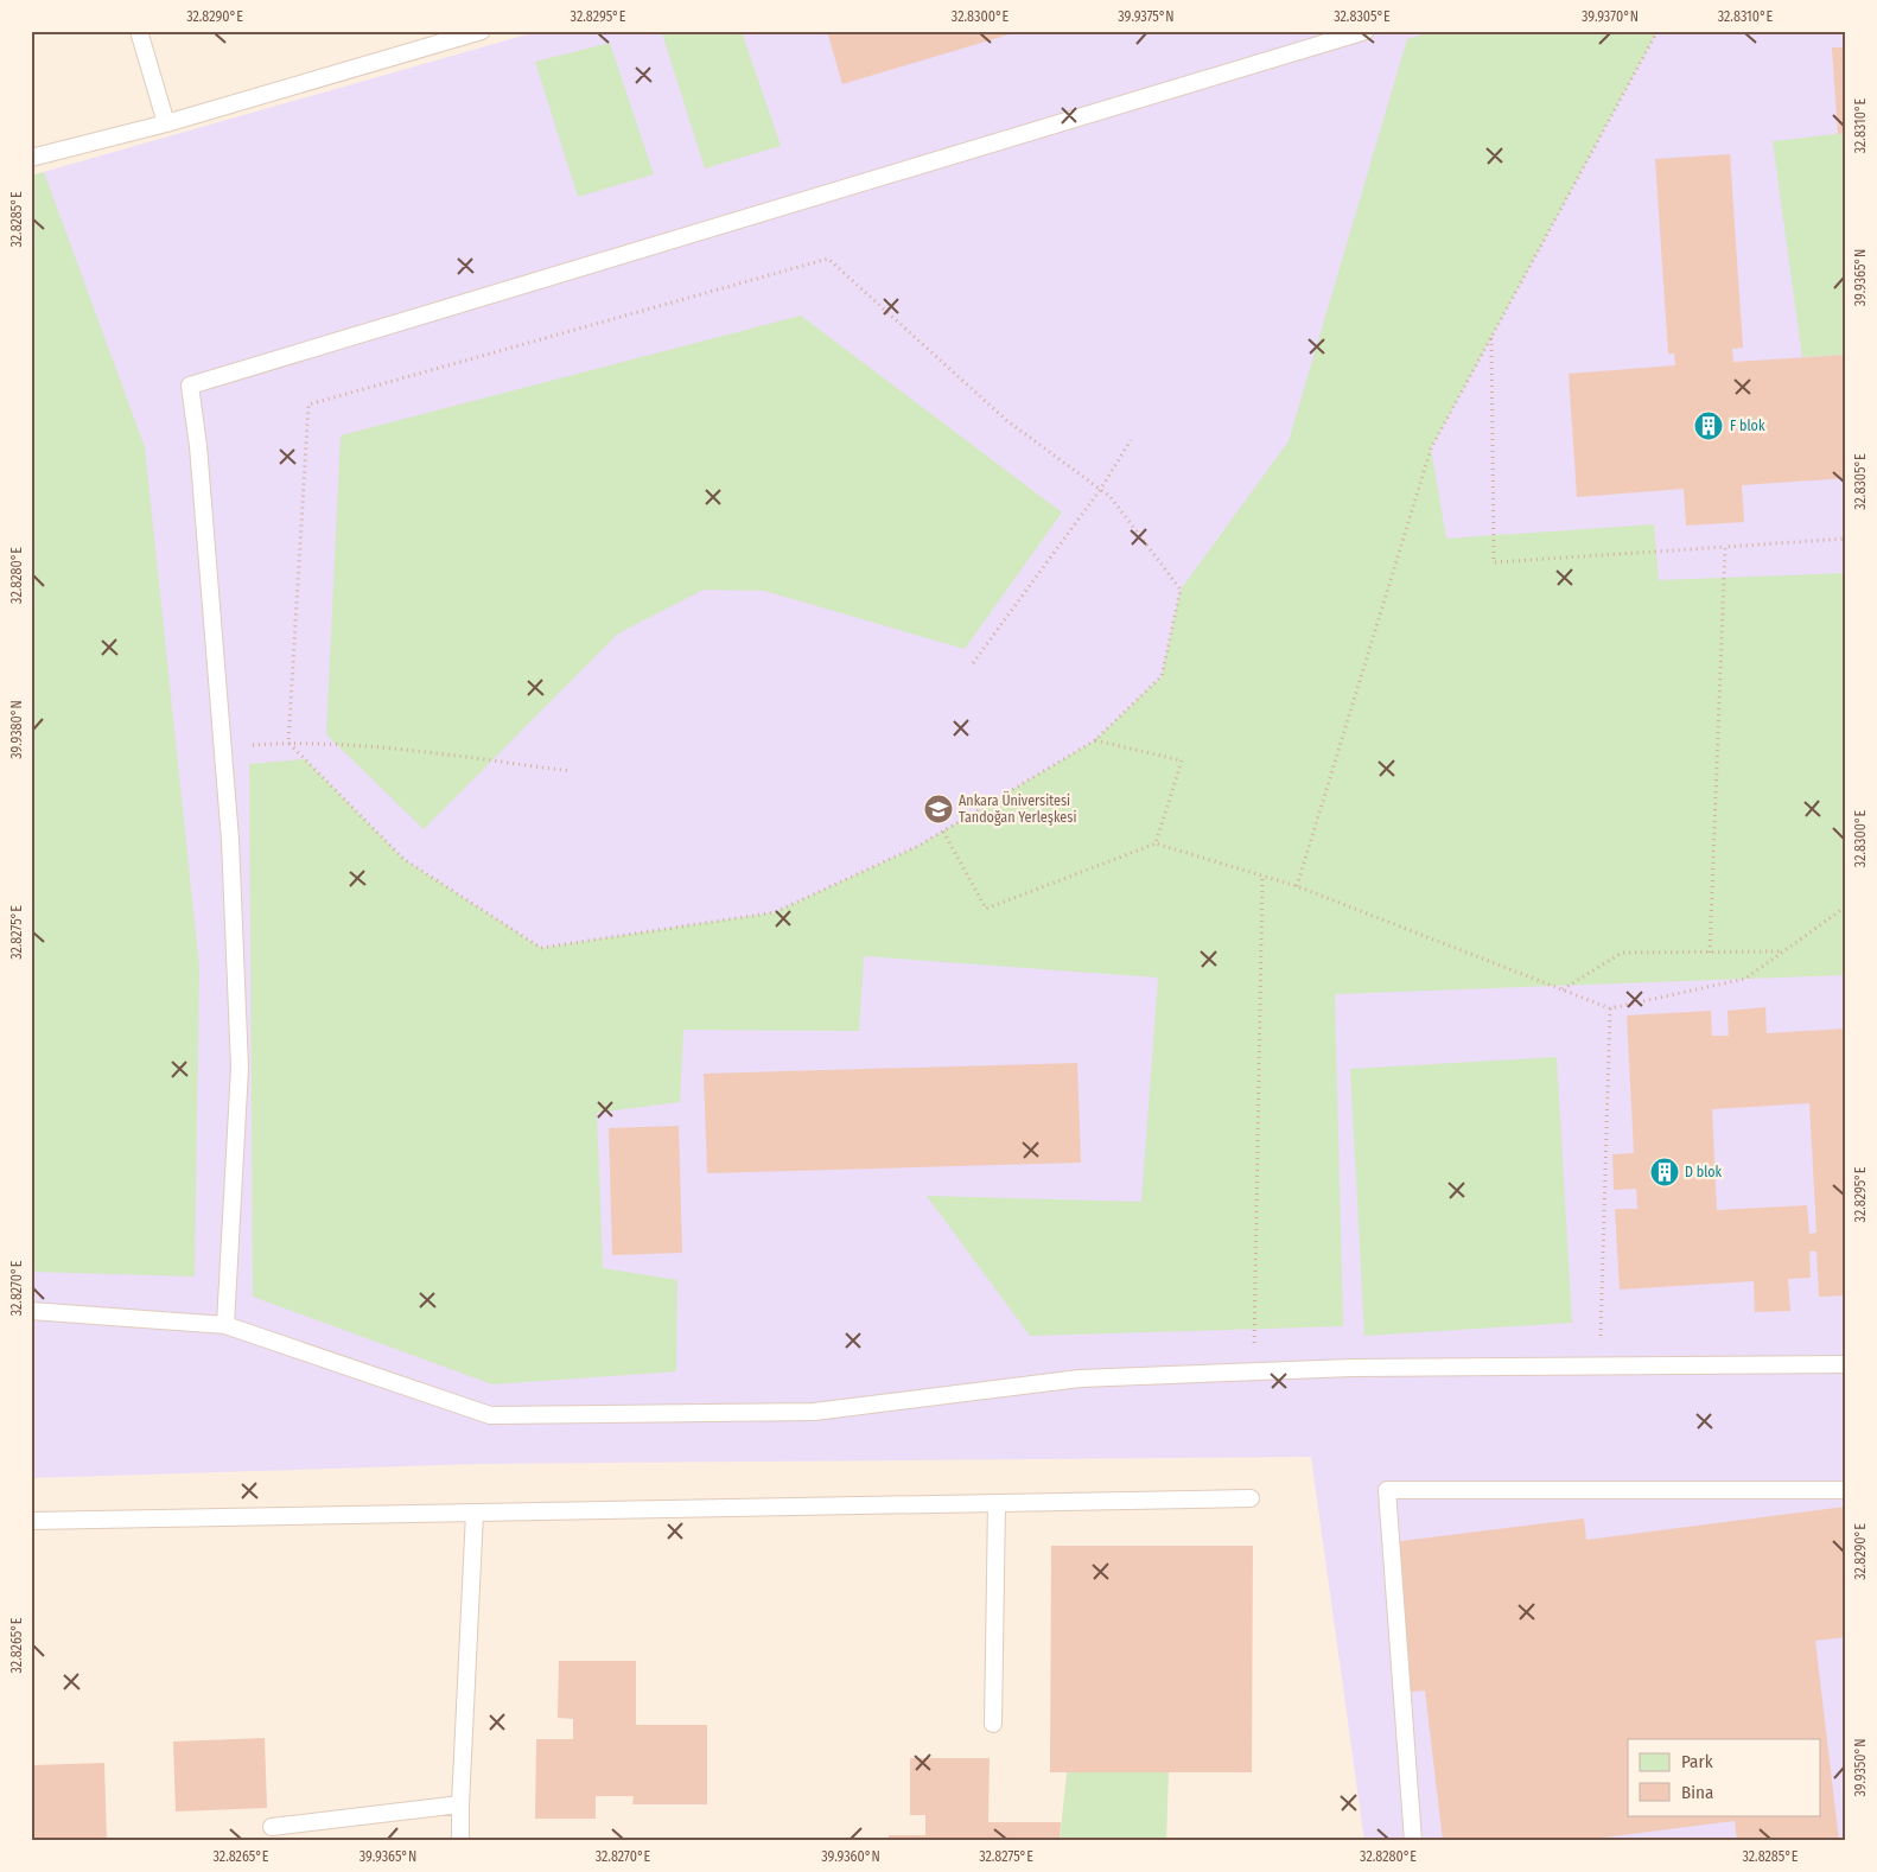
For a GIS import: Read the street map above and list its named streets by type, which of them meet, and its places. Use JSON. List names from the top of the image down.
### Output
{
  "places": {
    "building": ["F blok", "D blok"],
    "school or university": ["Ankara Üniversitesi Tandoğan Yerleşkesi"]
  },
  "legend": ["Park", "Bina"],
  "coordinates": [
    "32.8290°E",
    "32.8295°E",
    "32.8300°E",
    "39.9375°N",
    "32.8305°E",
    "39.9370°N",
    "32.8310°E",
    "32.8285°E",
    "39.9365°N",
    "32.8280°E",
    "39.9380°N",
    "32.8275°E",
    "32.8270°E",
    "32.8265°E",
    "39.9350°N",
    "39.9360°N"
  ]
}
